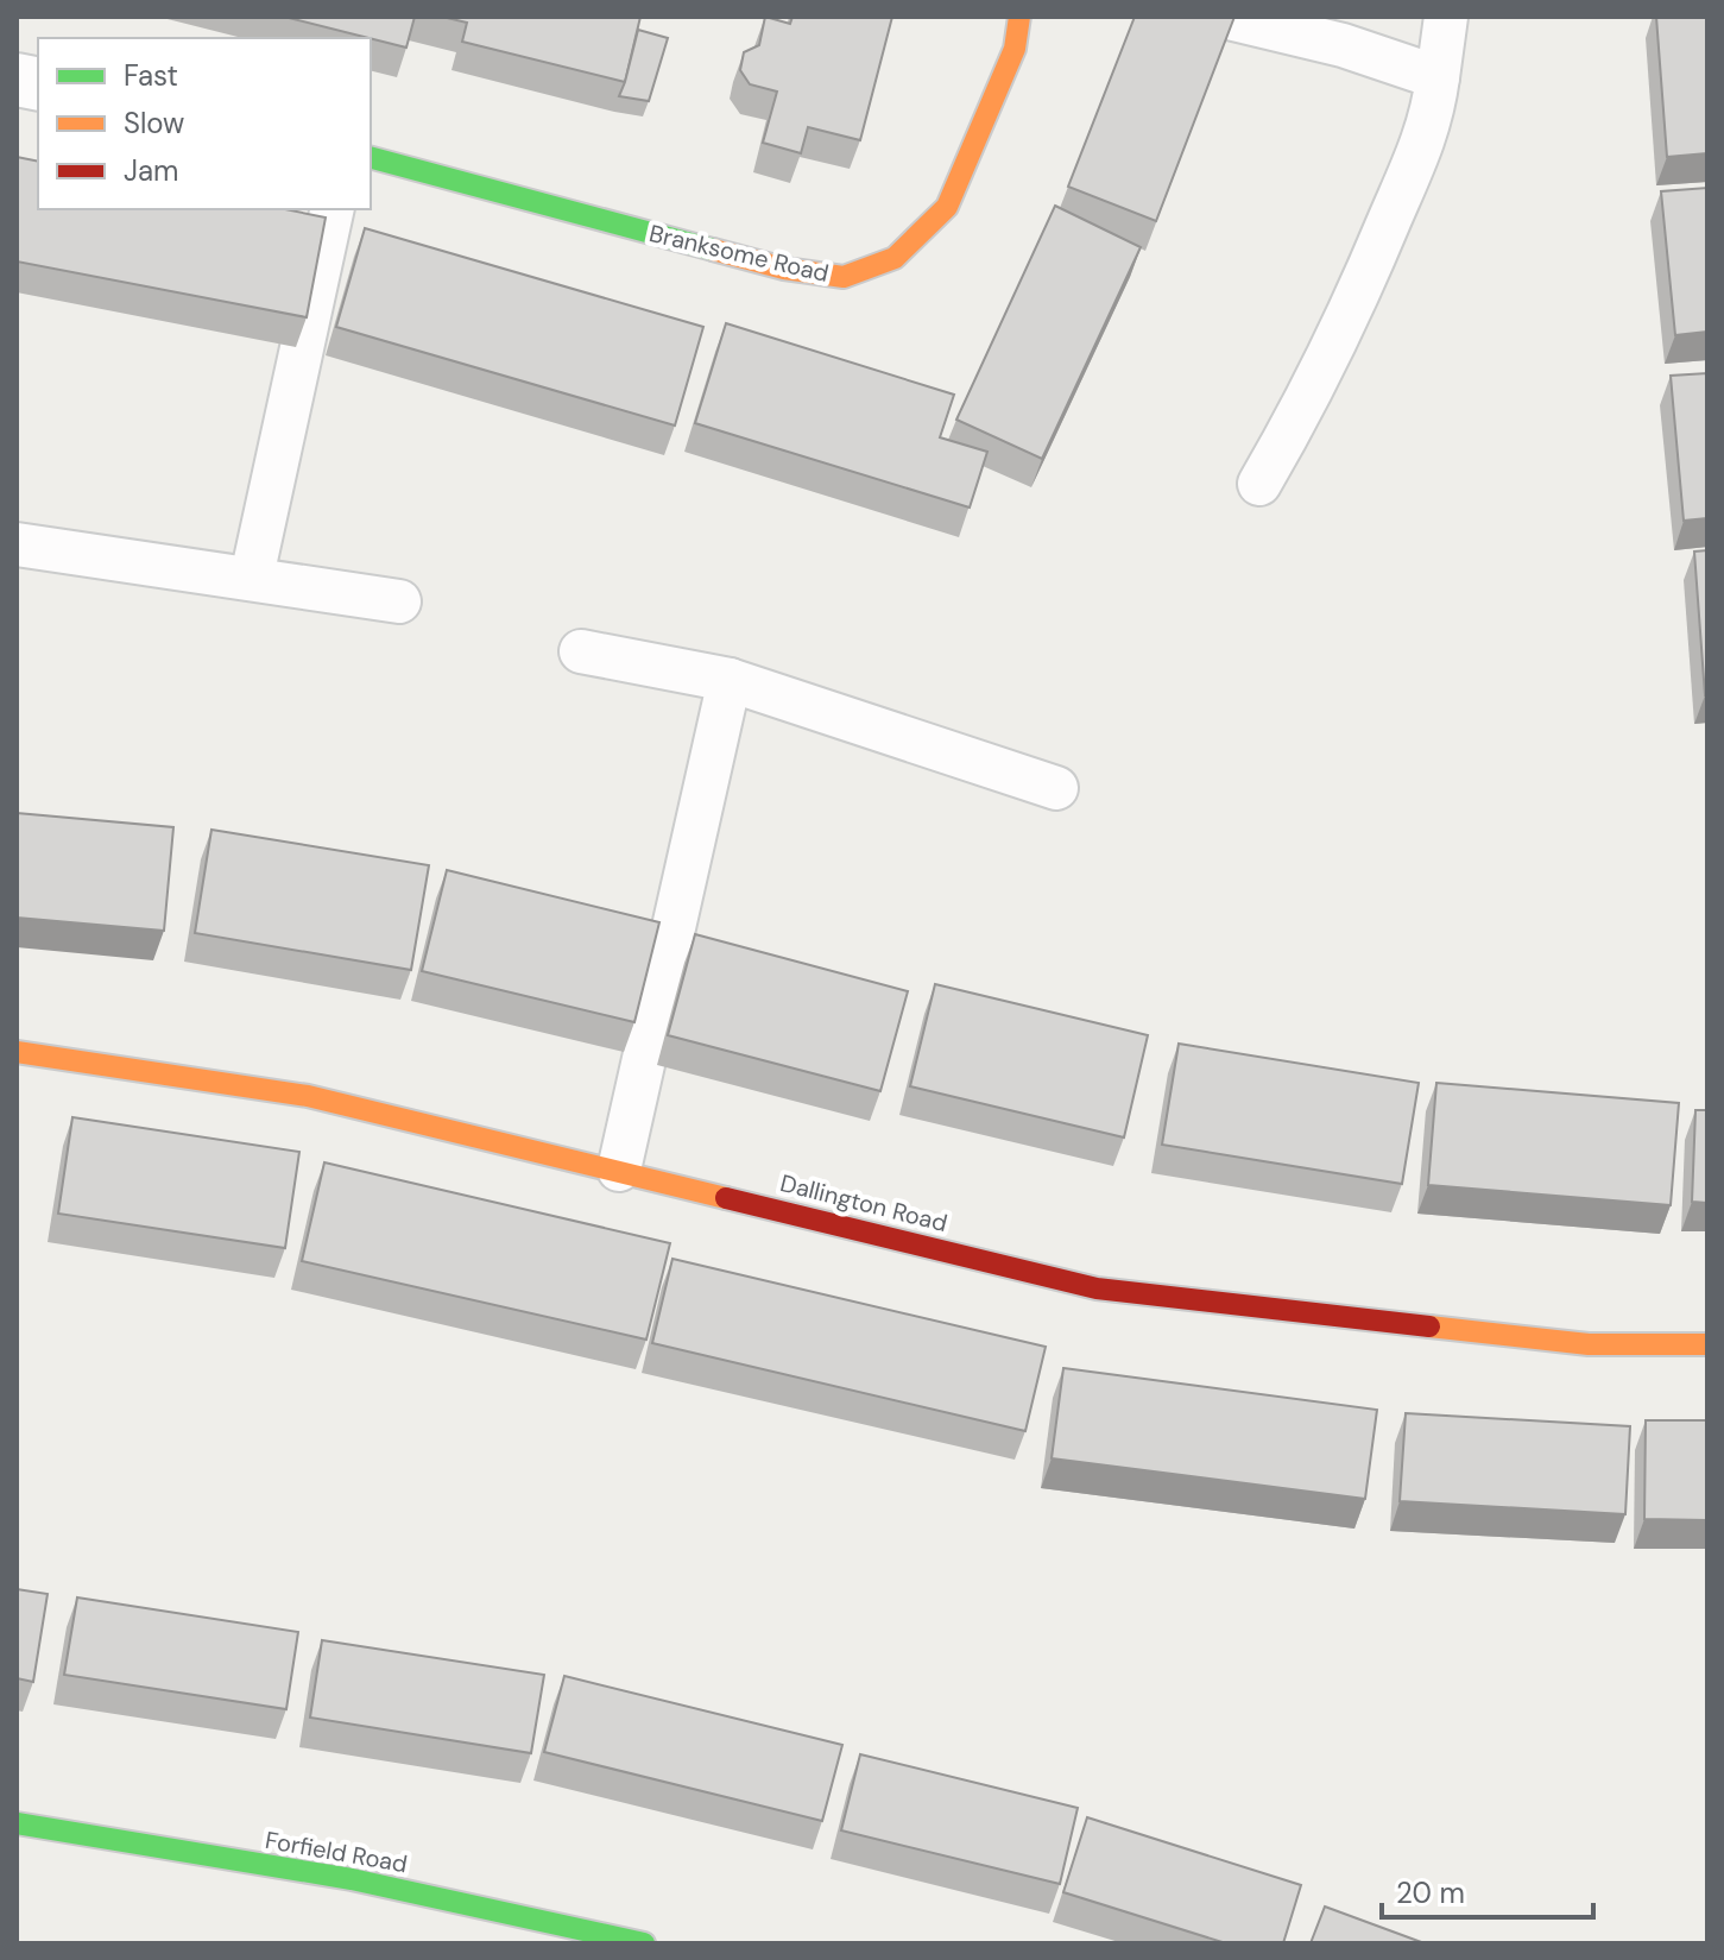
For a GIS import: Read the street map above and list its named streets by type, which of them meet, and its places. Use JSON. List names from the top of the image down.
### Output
{
  "streets": {
    "street": ["Branksome Road", "Dallington Road", "Forfield Road"]
  },
  "legend": ["Fast", "Slow", "Jam"],
  "scale_bar": "20 m"
}
